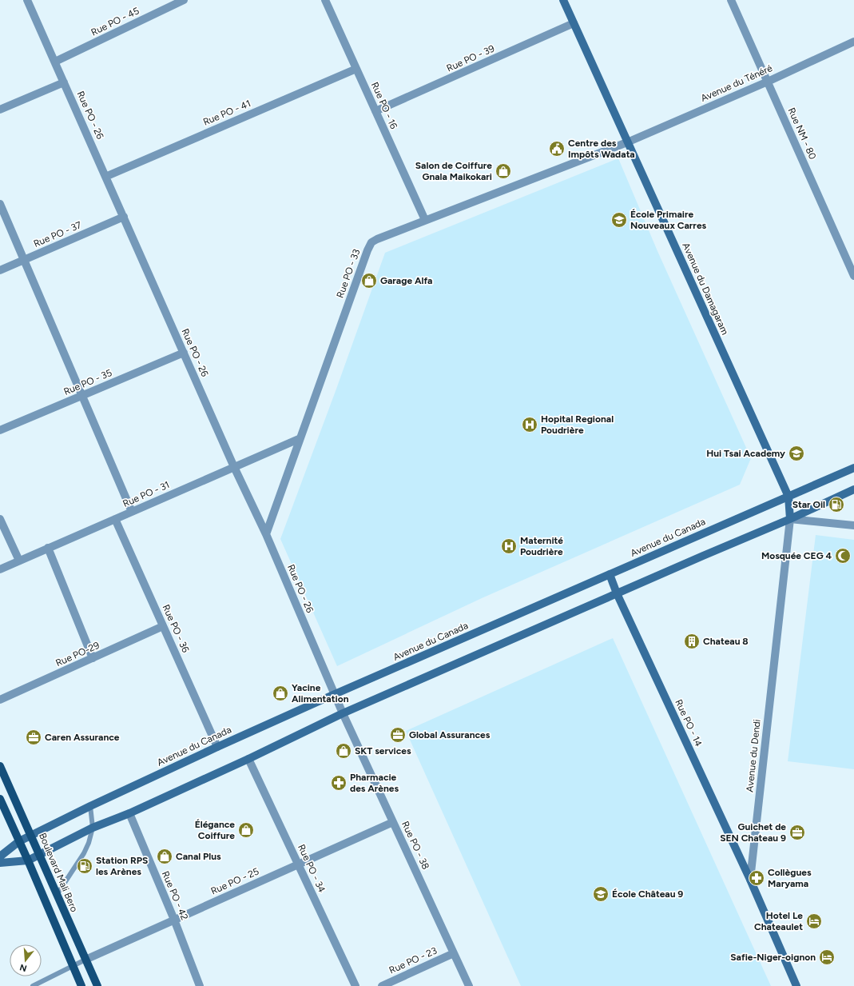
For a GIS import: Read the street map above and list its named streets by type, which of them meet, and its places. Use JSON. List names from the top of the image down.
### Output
{
  "streets": {
    "main road": ["Boulevard Mali Bero"],
    "street": [
      "Rue PO - 45",
      "Rue PO - 39",
      "Avenue du Ténéré",
      "Rue PO - 16",
      "Rue PO - 41",
      "Rue PO - 26",
      "Rue NM - 80",
      "Rue PO - 37",
      "Rue PO - 33",
      "Avenue du Damagaram",
      "Rue PO - 35",
      "Rue PO - 31",
      "Avenue du Canada",
      "Rue PO - 36",
      "Rue PO-29",
      "Rue PO - 14",
      "Avenue du Dendi",
      "Rue PO - 38",
      "Rue PO - 34",
      "Rue PO - 25",
      "Rue PO - 42",
      "Rue PO - 23"
    ]
  },
  "crossings": [
    ["Rue PO - 45", "Rue PO - 26"],
    ["Rue PO - 39", "Rue PO - 16"],
    ["Rue PO - 39", "Avenue du Damagaram"],
    ["Avenue du Ténéré", "Rue NM - 80"],
    ["Avenue du Ténéré", "Rue PO - 33"],
    ["Avenue du Ténéré", "Avenue du Damagaram"],
    ["Rue PO - 16", "Rue PO - 41"],
    ["Rue PO - 16", "Rue PO - 33"],
    ["Rue PO - 41", "Rue PO - 26"],
    ["Rue PO - 26", "Rue PO - 37"],
    ["Rue PO - 26", "Rue PO - 33"],
    ["Rue PO - 26", "Rue PO - 35"],
    ["Rue PO - 26", "Rue PO - 31"],
    ["Rue PO - 26", "Avenue du Canada"],
    ["Rue PO - 26", "Rue PO - 38"],
    ["Rue PO - 33", "Avenue du Damagaram"],
    ["Rue PO - 33", "Rue PO - 31"],
    ["Avenue du Damagaram", "Avenue du Canada"],
    ["Avenue du Damagaram", "Avenue du Dendi"],
    ["Rue PO - 31", "Rue PO - 36"],
    ["Avenue du Canada", "Rue PO - 36"],
    ["Avenue du Canada", "Rue PO - 14"],
    ["Avenue du Canada", "Boulevard Mali Bero"],
    ["Rue PO - 36", "Rue PO-29"],
    ["Rue PO - 14", "Avenue du Dendi"],
    ["Rue PO - 38", "Rue PO - 25"],
    ["Rue PO - 38", "Rue PO - 23"],
    ["Rue PO - 34", "Rue PO - 25"],
    ["Boulevard Mali Bero", "Rue PO - 25"],
    ["Rue PO - 25", "Rue PO - 42"]
  ],
  "places": {
    "public building": ["Centre des Impôts Wadata"],
    "shop": [
      "Salon de Coiffure Gnala Maikokari",
      "Garage Alfa",
      "Yacine Alimentation",
      "SKT services",
      "Élégance Coiffure",
      "Canal Plus"
    ],
    "school or university": ["École Primaire Nouveaux Carres", "Hui Tsai Academy", "École Château 9"],
    "hospital": ["Hopital Regional Poudrière", "Maternité Poudrière"],
    "fuel station": ["Star Oil", "Station RPS les Arènes"],
    "mosque": ["Mosquée CEG 4"],
    "building": ["Chateau 8"],
    "office": ["Global Assurances", "Caren Assurance", "Guichet de SEN Chateau 9"],
    "pharmacy": ["Pharmacie des Arènes", "Collègues Maryama"],
    "hotel": ["Hotel Le Chateaulet", "Safie-Niger-oignon"]
  },
  "north": "bottom"
}
